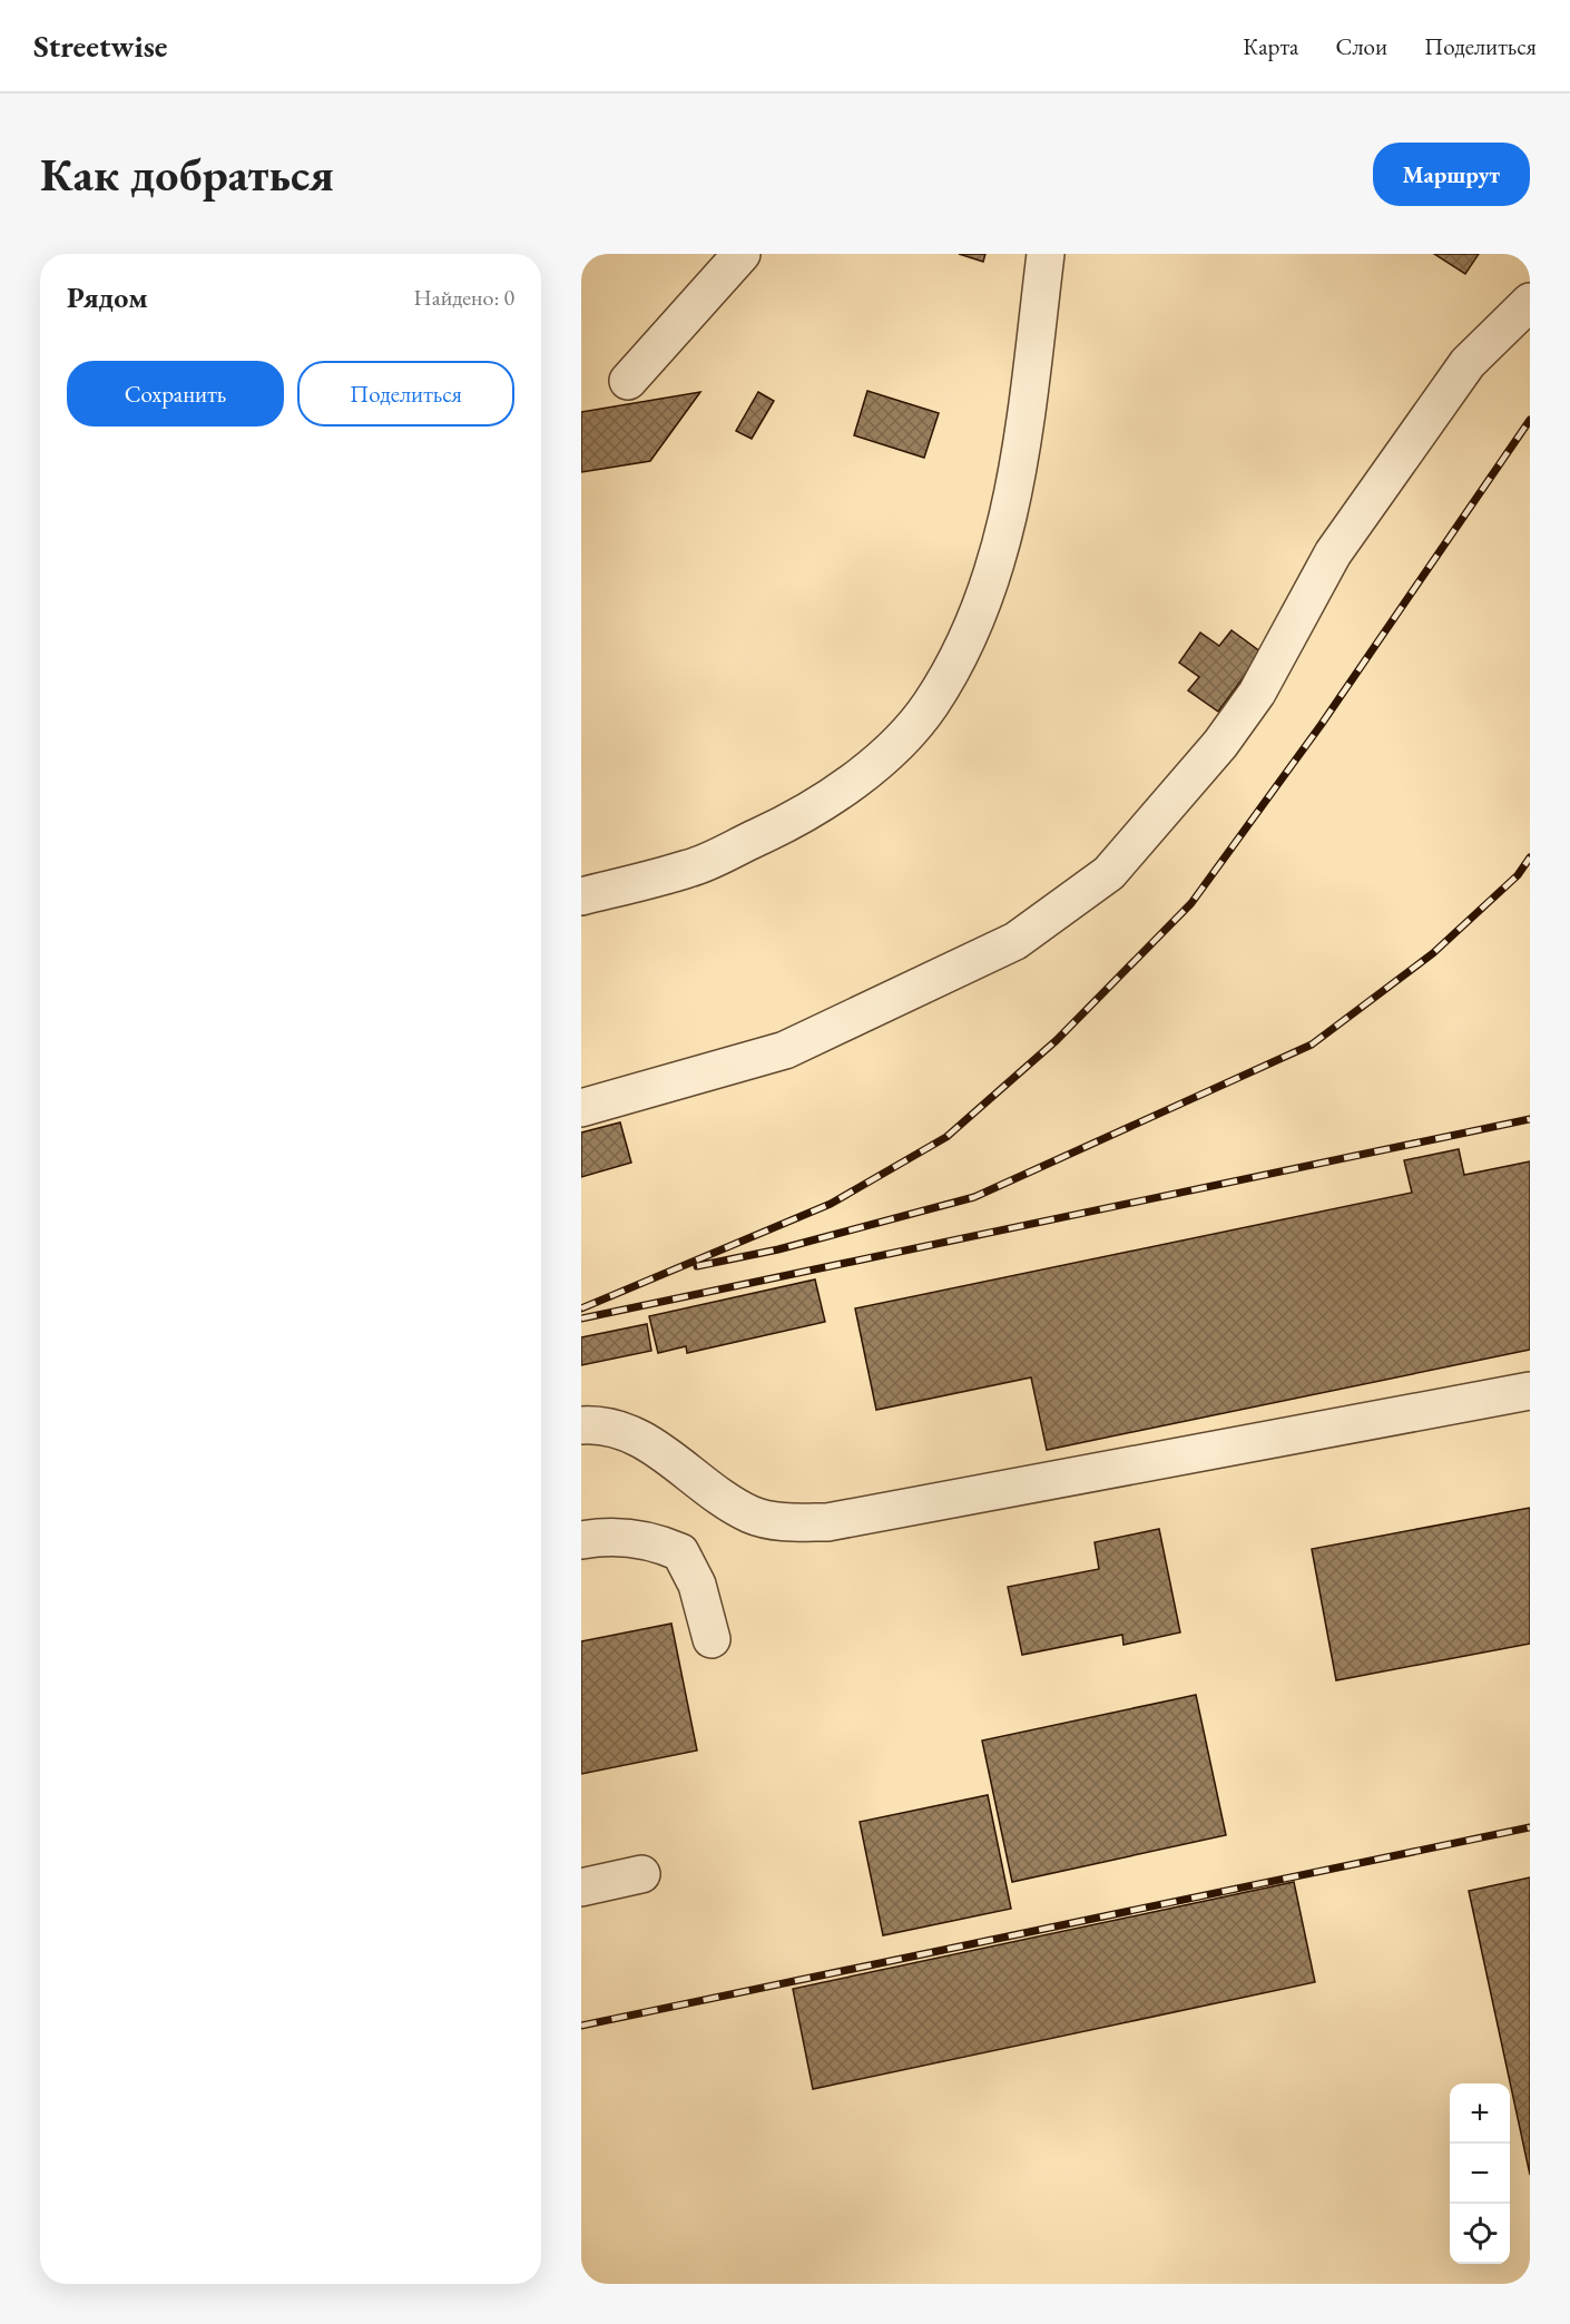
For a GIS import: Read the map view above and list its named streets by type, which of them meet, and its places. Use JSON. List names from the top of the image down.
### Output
{
  "page": {
    "header": "Streetwise",
    "nav": ["Карта", "Слои", "Поделиться"],
    "buttons": [
      "Маршрут",
      ["Сохранить", "Поделиться"]
    ],
    "title": "Как добраться",
    "heading": ["Рядом", "Найдено: 0"],
    "map_buttons": ["+", "−"]
  }
}
